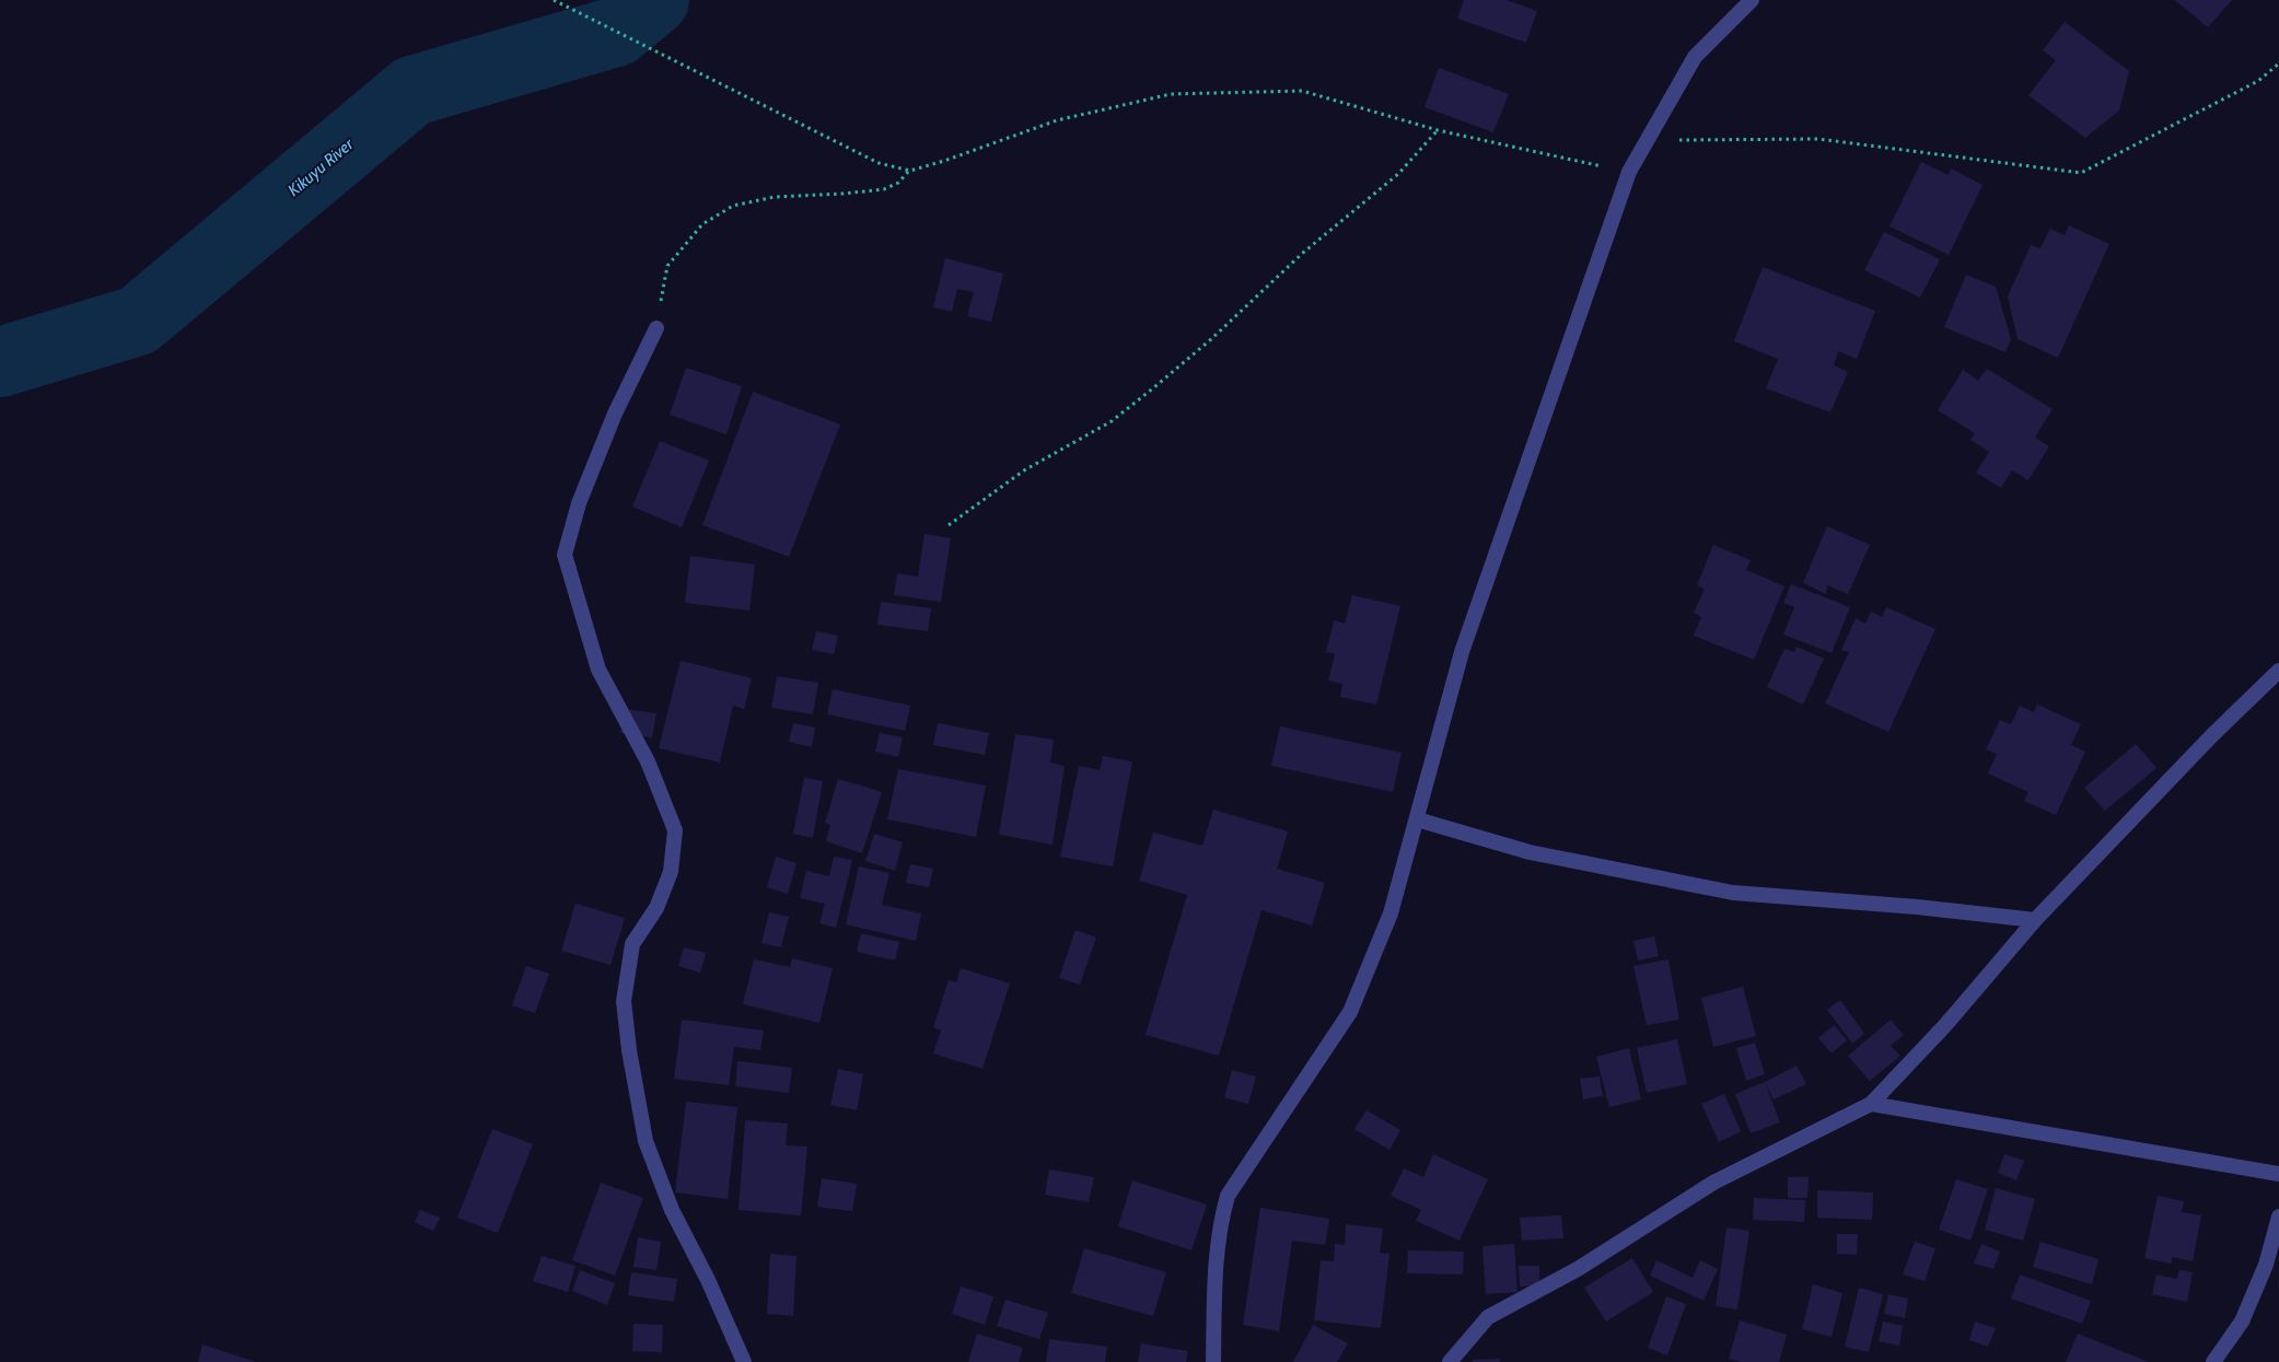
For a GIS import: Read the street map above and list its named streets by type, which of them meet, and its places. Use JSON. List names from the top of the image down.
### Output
{
  "water": ["Kikuyu River"]
}
